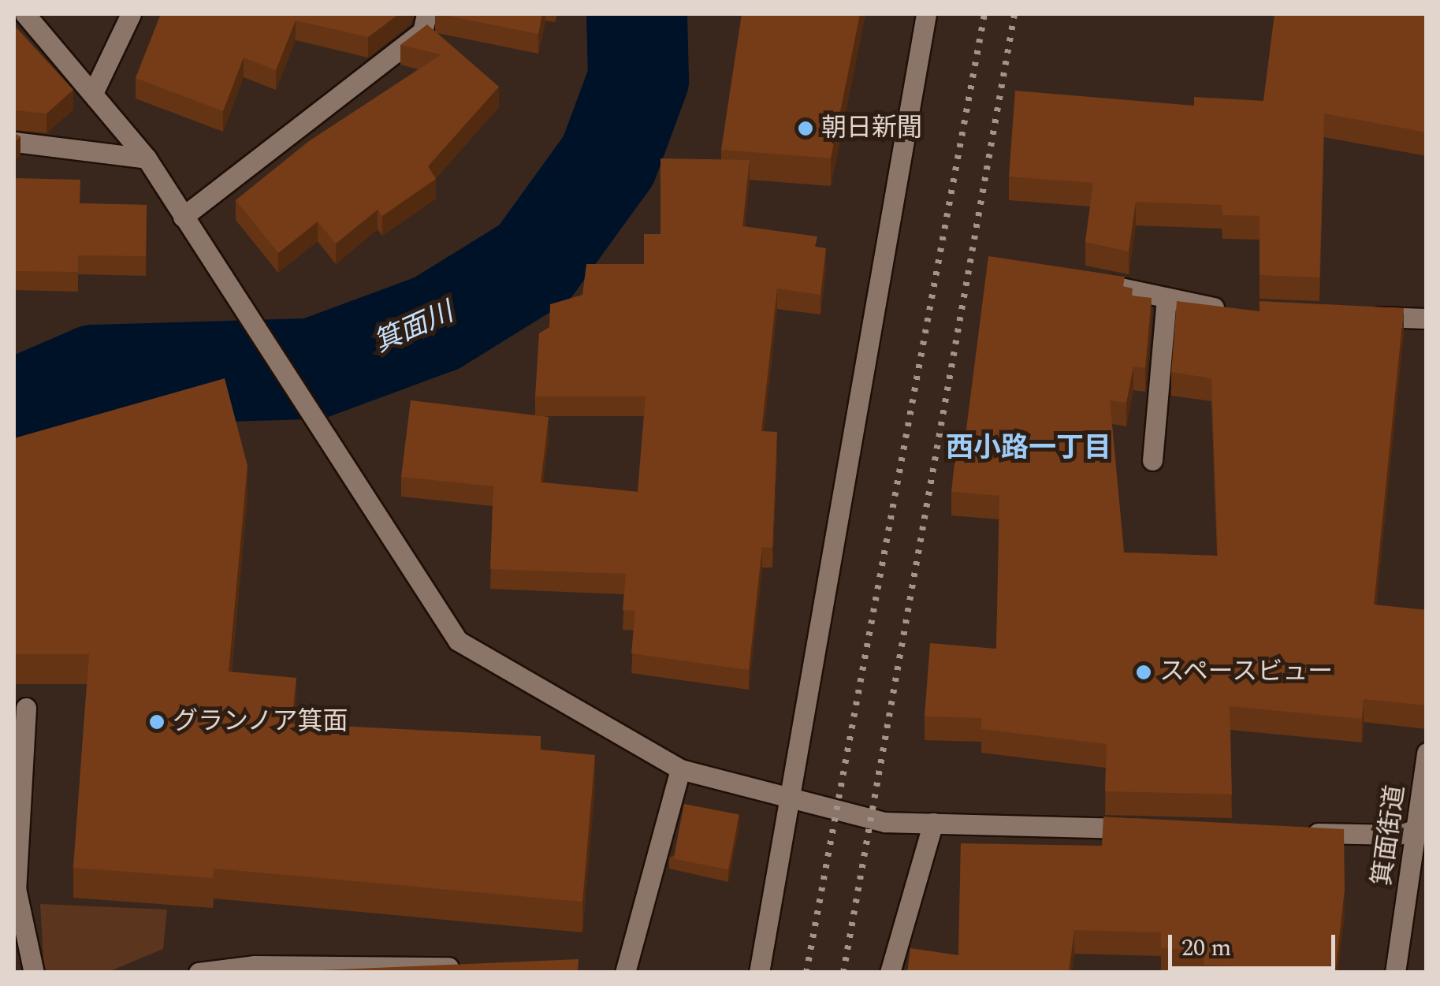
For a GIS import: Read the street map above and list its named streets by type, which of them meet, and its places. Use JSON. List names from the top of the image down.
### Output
{
  "streets": {
    "street": ["箕面街道"]
  },
  "districts": ["西小路一丁目"],
  "water": ["箕面川"],
  "places": ["朝日新聞", "スペースビュー", "グランノア箕面"],
  "scale_bar": "20 m"
}
